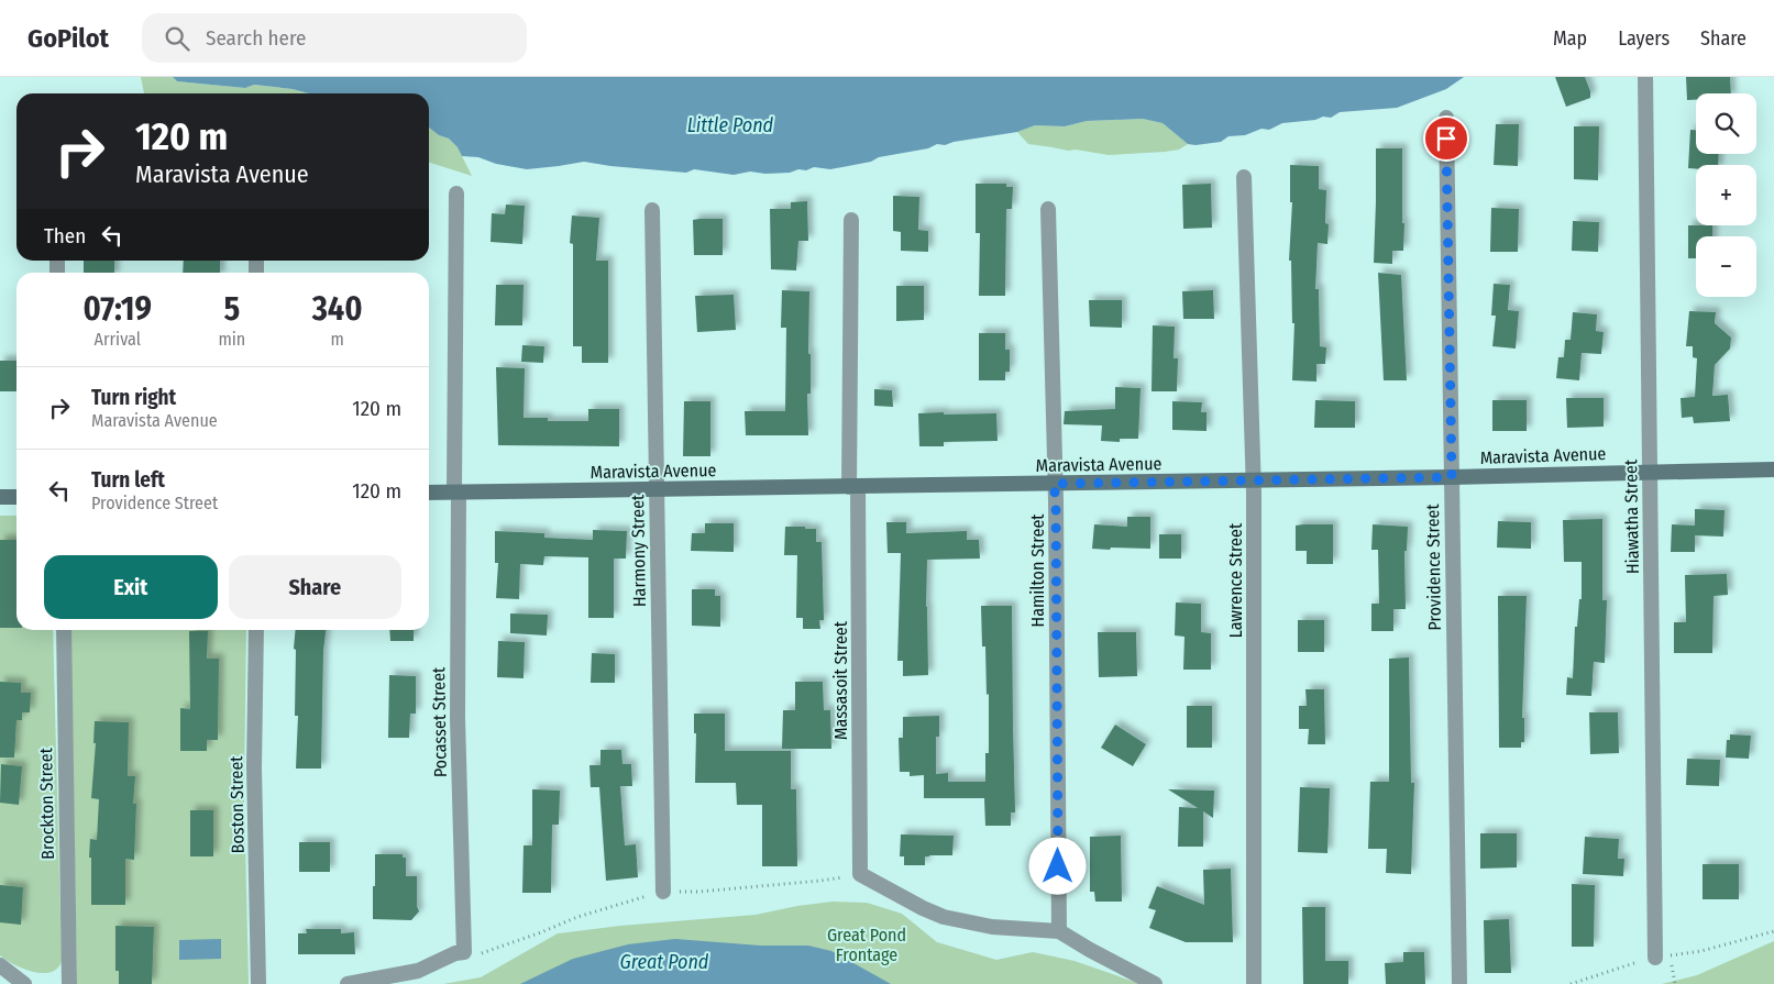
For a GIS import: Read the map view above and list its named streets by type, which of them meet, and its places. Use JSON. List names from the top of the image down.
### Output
{
  "streets": {
    "main road": ["Maravista Avenue"],
    "street": [
      "Hiawatha Street",
      "Harmony Street",
      "Providence Street",
      "Hamilton Street",
      "Lawrence Street",
      "Massasoit Street",
      "Pocasset Street",
      "Brockton Street",
      "Boston Street"
    ]
  },
  "crossings": [
    ["Maravista Avenue", "Hiawatha Street"],
    ["Maravista Avenue", "Harmony Street"],
    ["Maravista Avenue", "Providence Street"],
    ["Maravista Avenue", "Hamilton Street"],
    ["Maravista Avenue", "Lawrence Street"],
    ["Maravista Avenue", "Massasoit Street"],
    ["Maravista Avenue", "Pocasset Street"],
    ["Hamilton Street", "Massasoit Street"]
  ],
  "water": ["Little Pond", "Great Pond"],
  "parks": ["Great Pond Frontage"],
  "page": {
    "header": "GoPilot",
    "search": "Search here",
    "nav": ["Map", "Layers", "Share"],
    "map_buttons": ["+", "−"],
    "turn": ["120 m", "Maravista Avenue"],
    "then": "Then",
    "eta": [
      "07:19",
      "Arrival",
      "5",
      "min",
      "340",
      "m"
    ],
    "list": [
      {
        "name": "Turn right",
        "note": "Maravista Avenue",
        "value": "120 m"
      },
      {
        "name": "Turn left",
        "note": "Providence Street",
        "value": "120 m"
      }
    ],
    "buttons": ["Exit", "Share"]
  }
}
